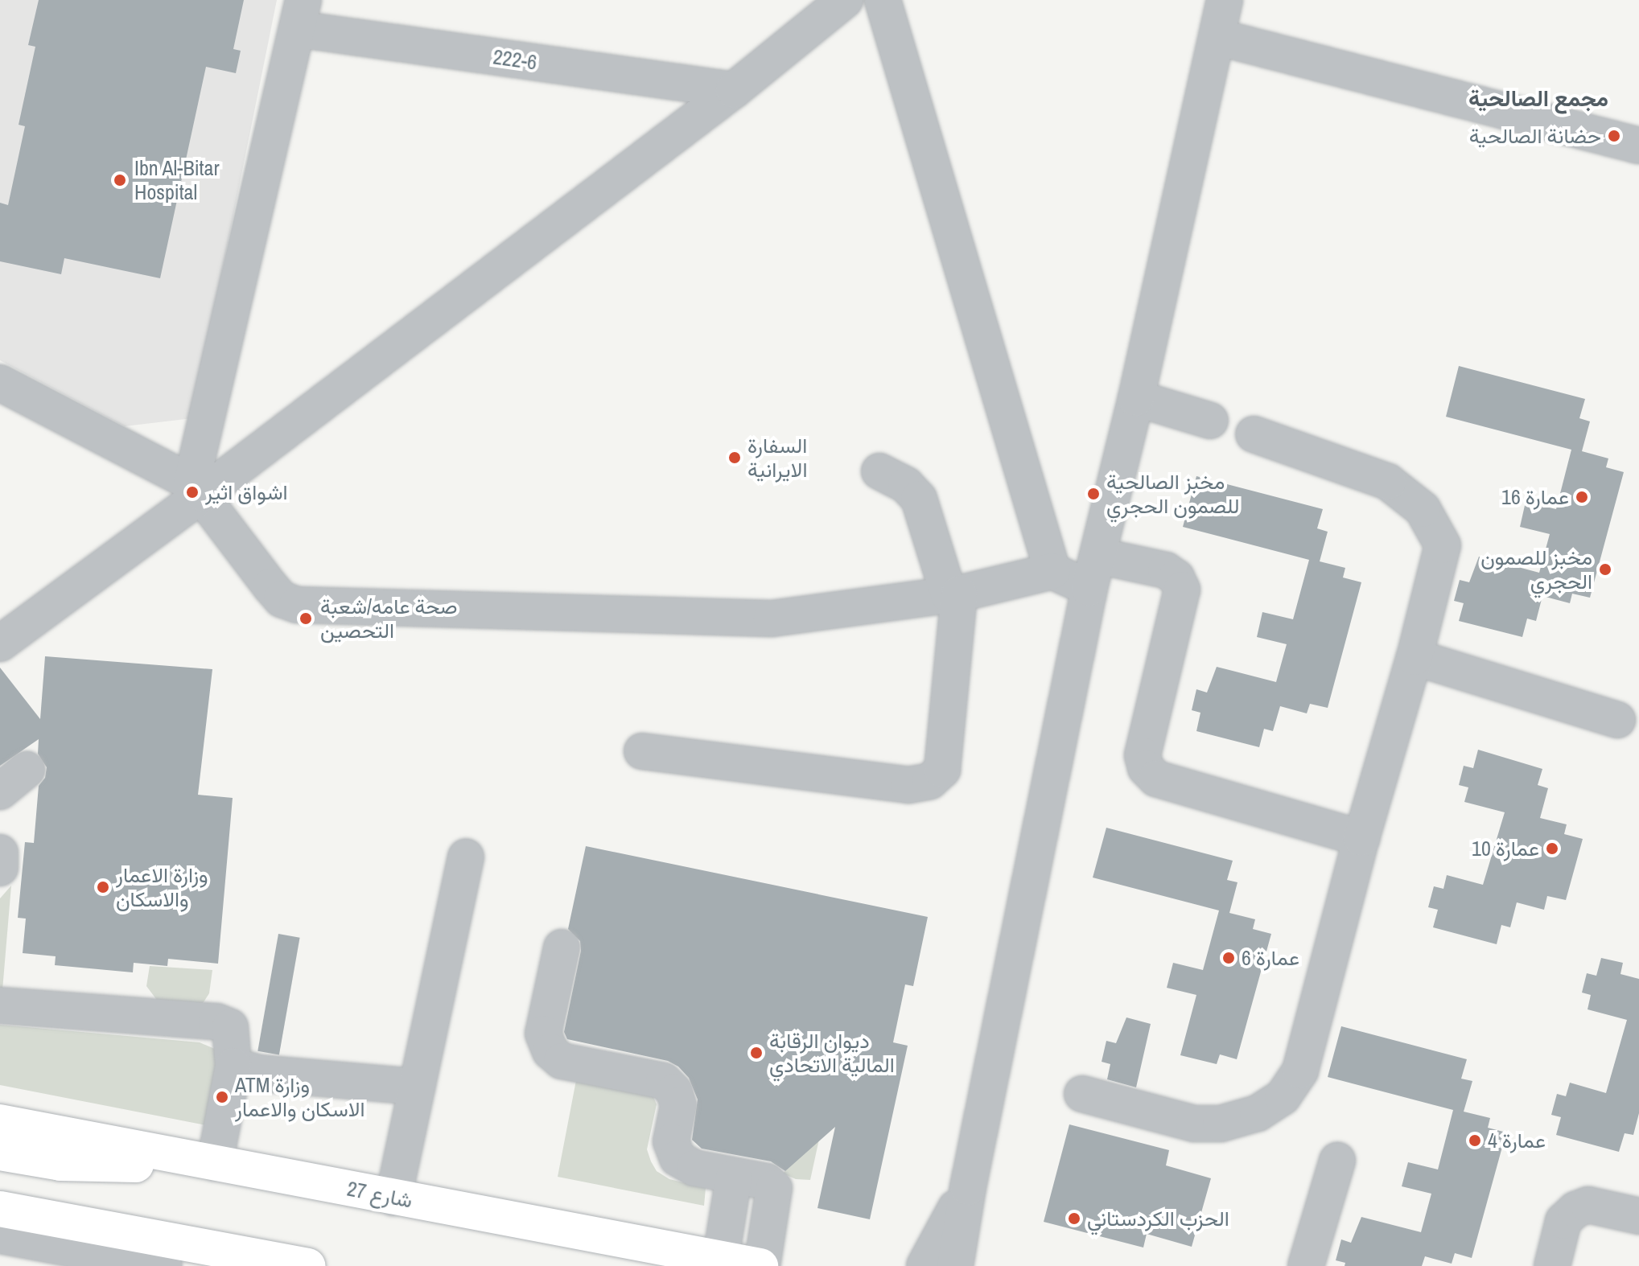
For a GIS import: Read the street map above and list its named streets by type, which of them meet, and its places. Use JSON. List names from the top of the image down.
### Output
{
  "streets": {
    "main road": ["شارع 27"],
    "street": ["222-6"]
  },
  "districts": ["مجمع الصالحية"],
  "places": [
    "حضانة الصالحية",
    "Ibn Al-Bitar Hospital",
    "السفارة الايرانية",
    "اشواق اثير",
    "مخبز الصالحية للصمون الحجري",
    "عمارة 16",
    "مخبز للصمون الحجري",
    "صحة عامه/شعبة التحصين",
    "عمارة 10",
    "وزارة الاعمار والاسكان",
    "عمارة 6",
    "ديوان الرقابة المالية الاتحادي",
    "ATM وزارة الاسكان والاعمار",
    "عمارة 4",
    "الحزب الكردستاني"
  ]
}
